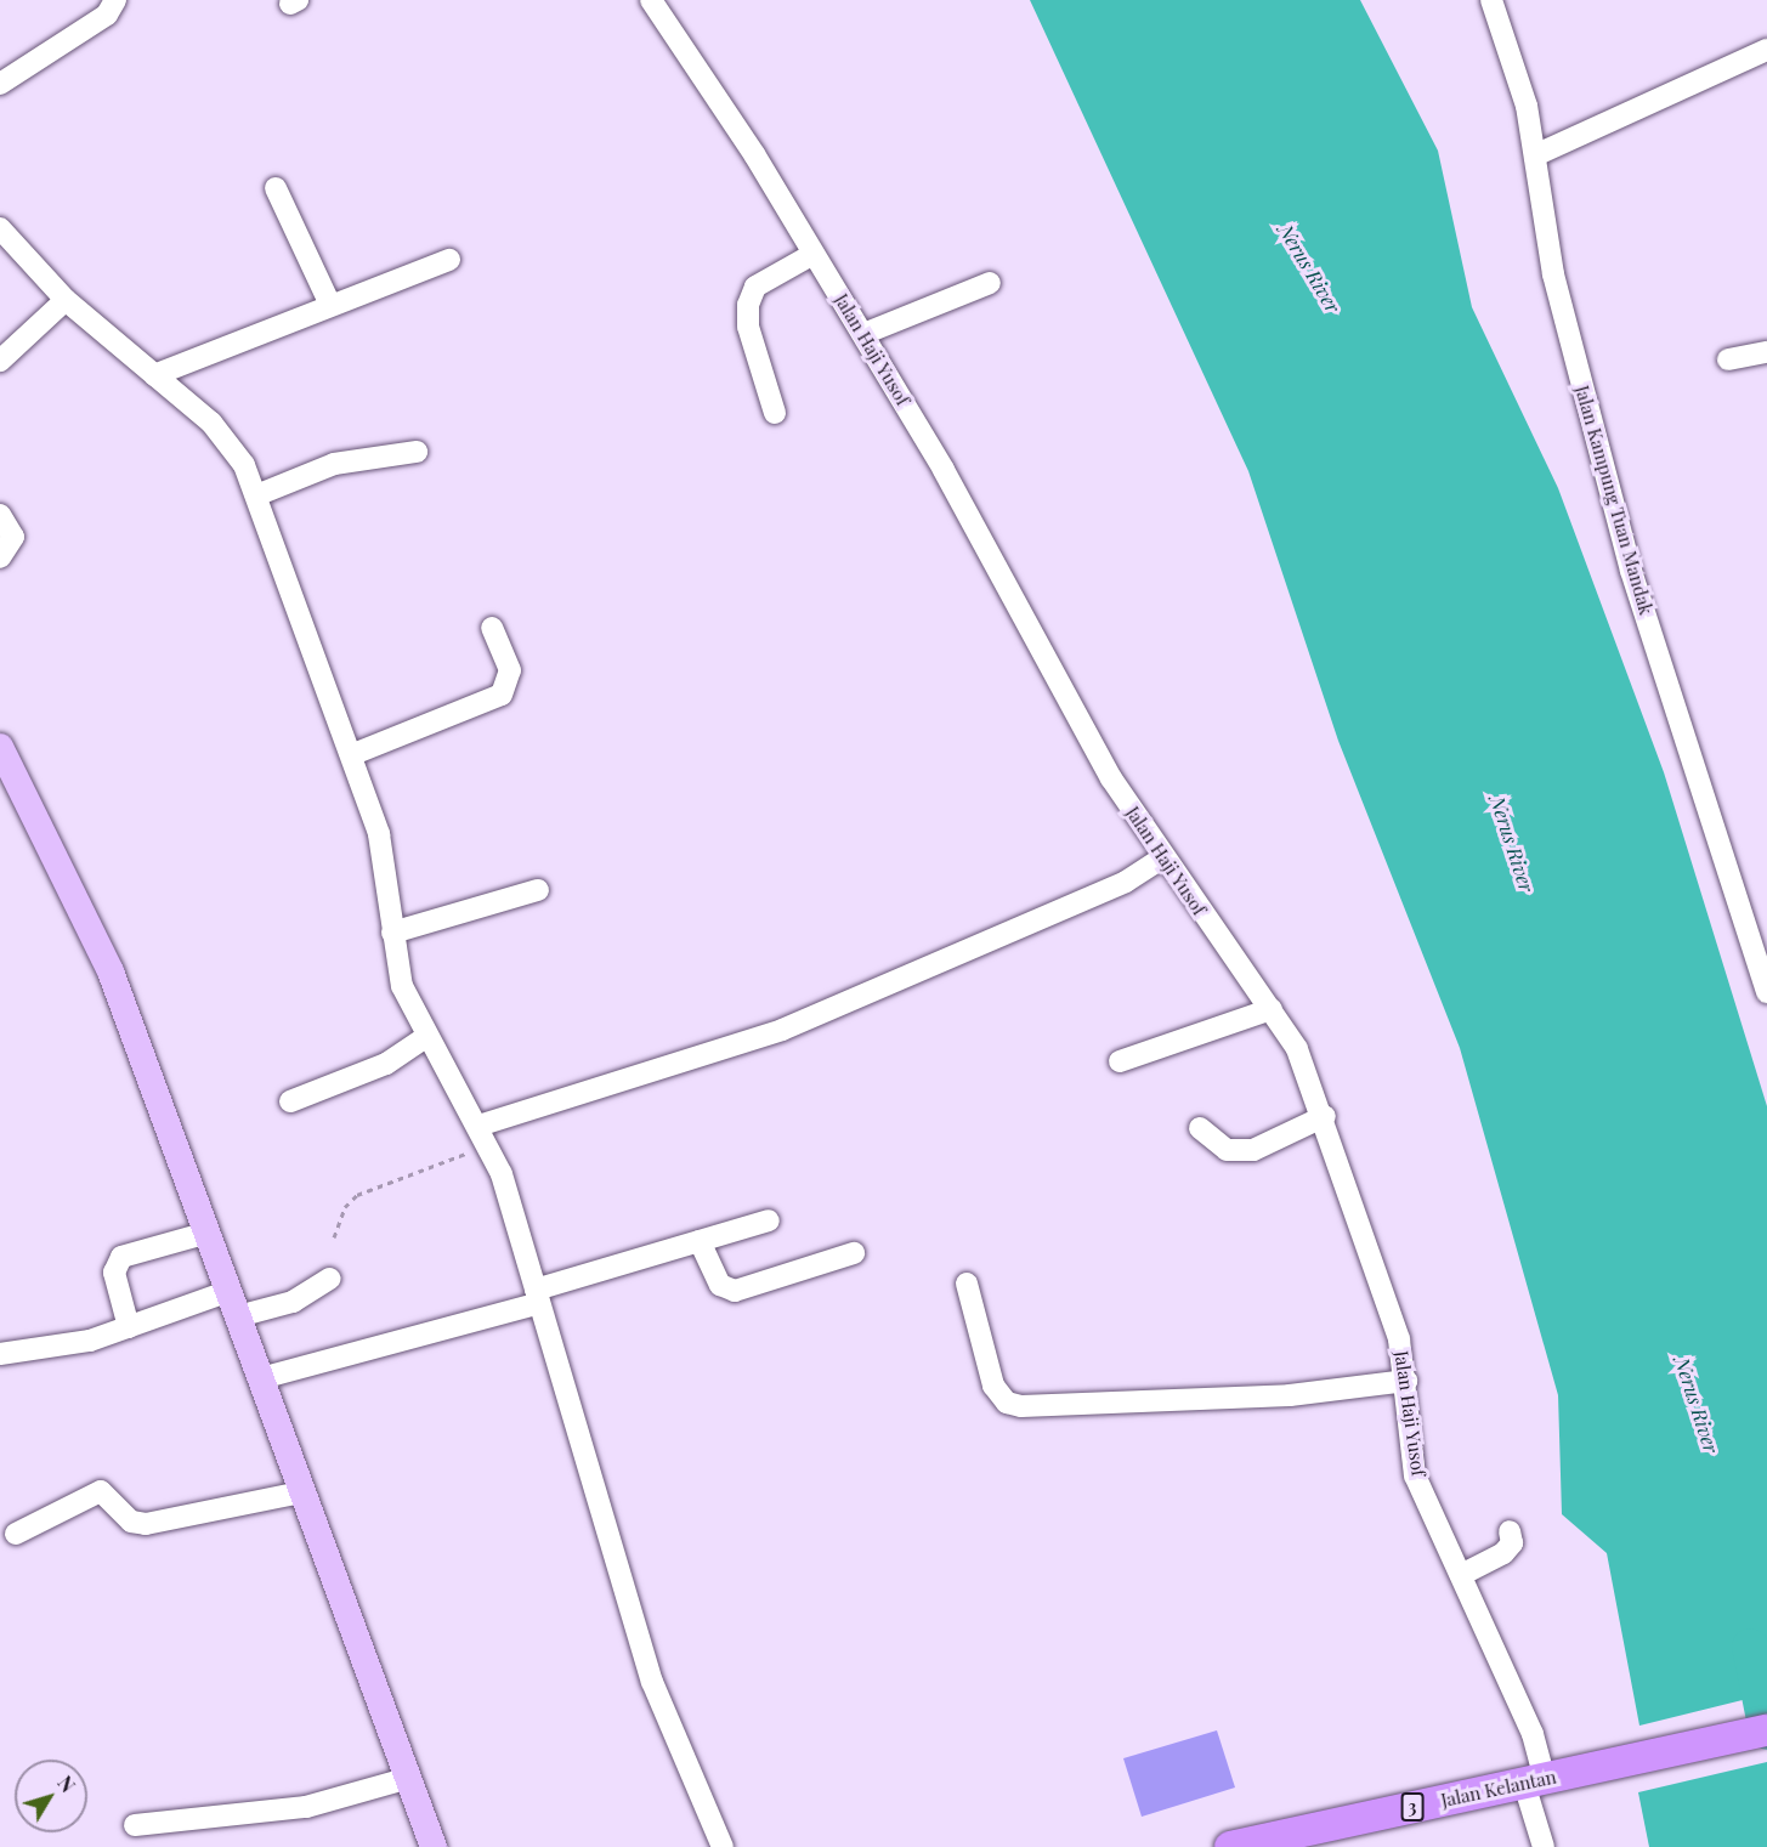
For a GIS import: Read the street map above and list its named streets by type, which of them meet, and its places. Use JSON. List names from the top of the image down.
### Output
{
  "streets": {
    "highway": ["Jalan Kelantan", "3"],
    "street": ["Jalan Haji Yusof", "Jalan Kampung Tuan Mandak"]
  },
  "crossings": [
    ["Jalan Haji Yusof", "Jalan Kelantan"]
  ],
  "water": ["Nerus River"],
  "north": "top right"
}
